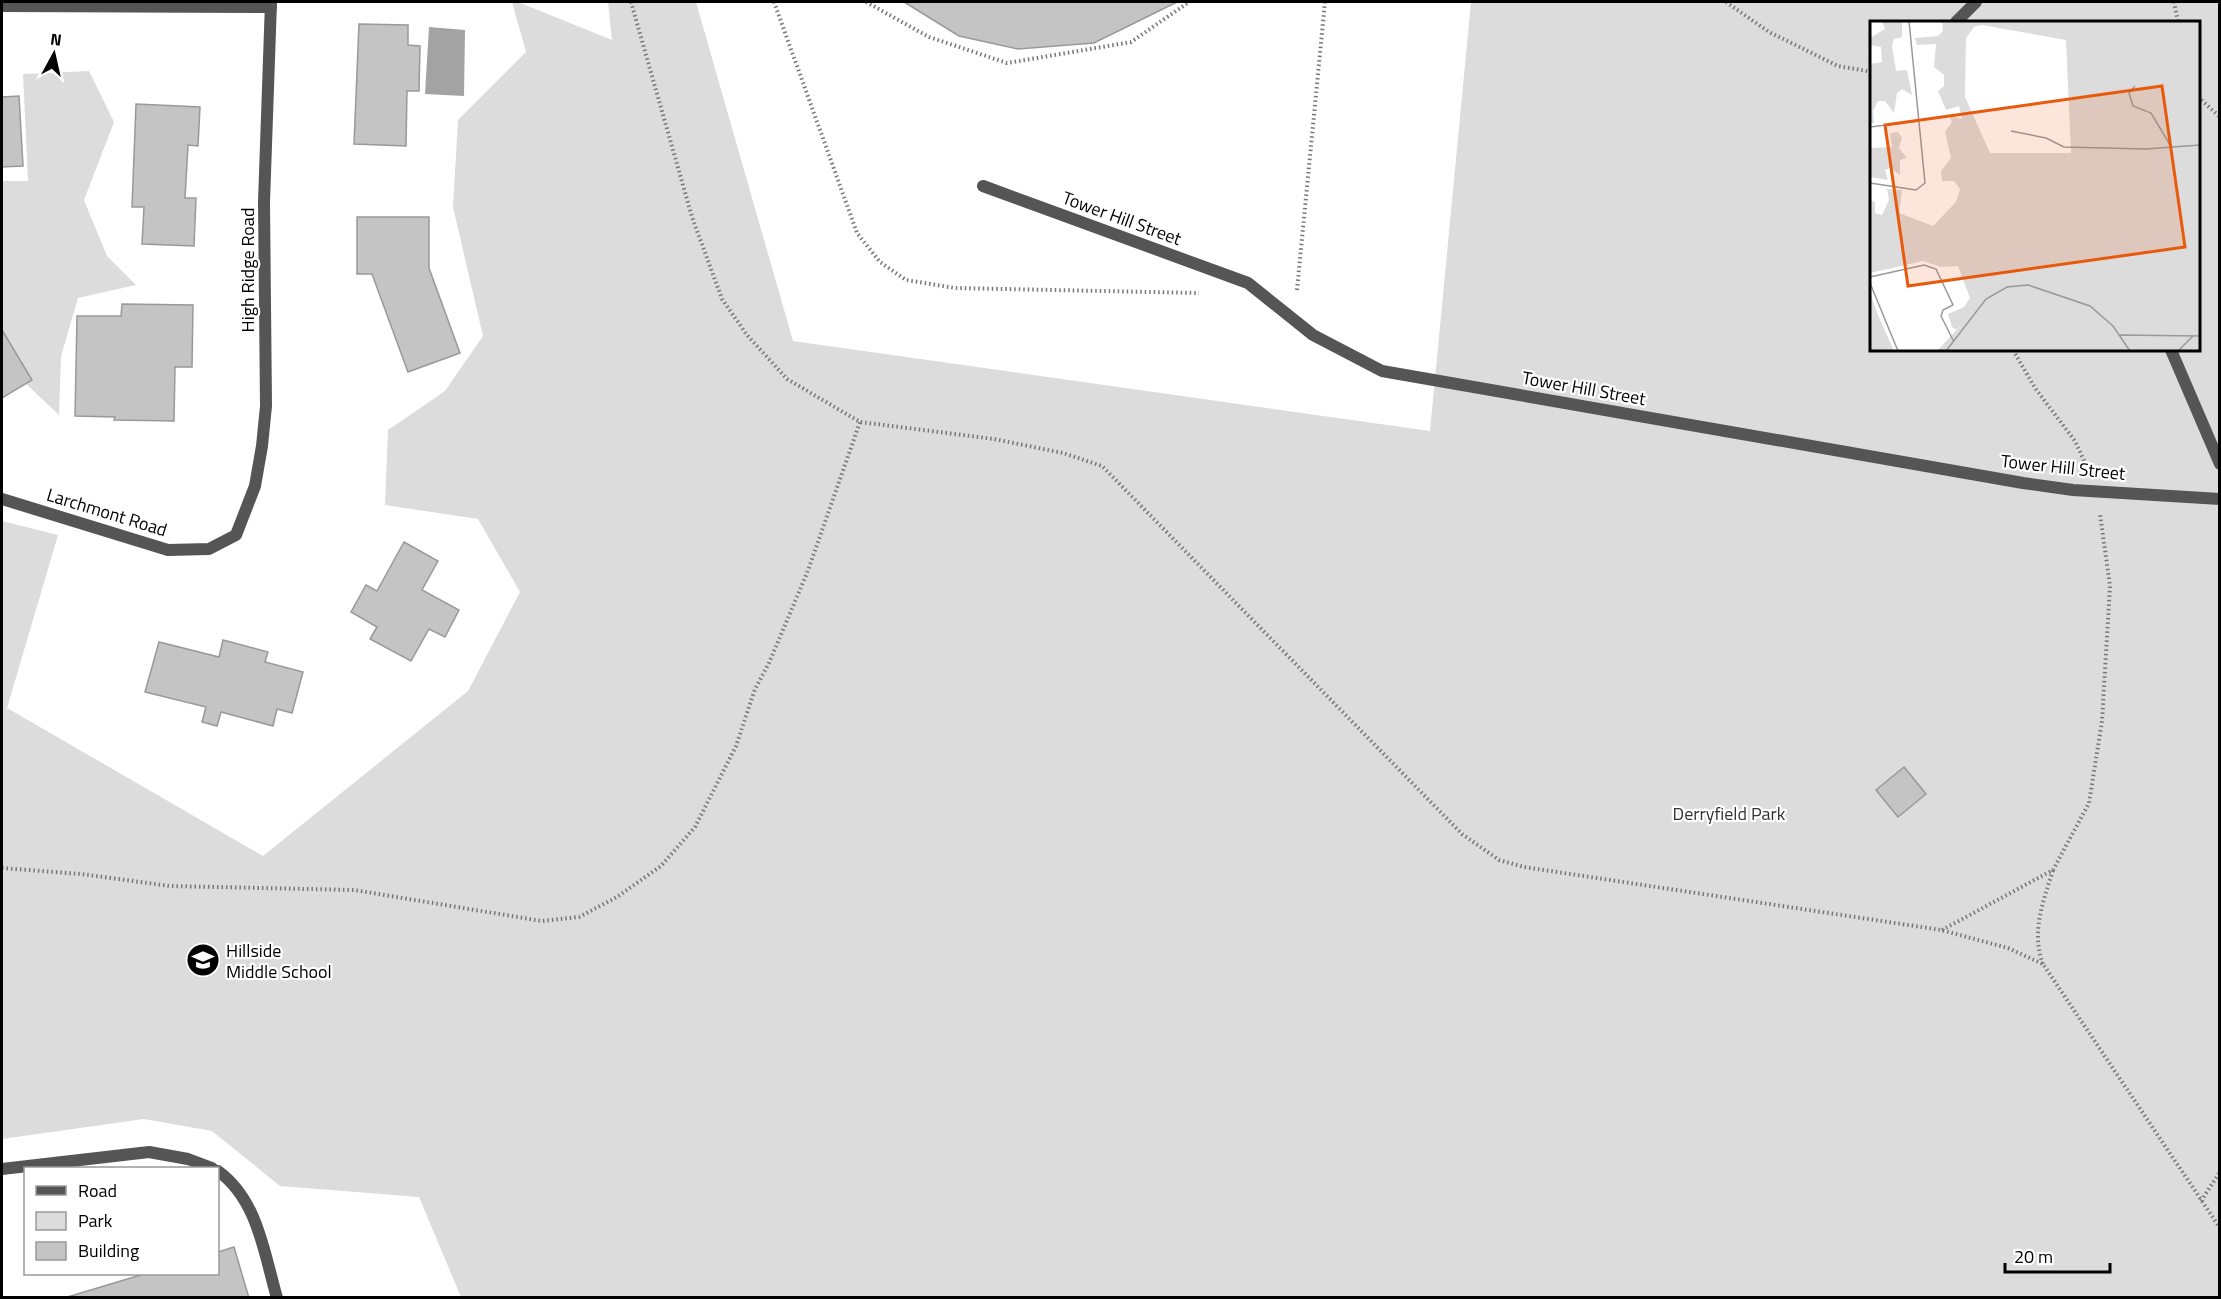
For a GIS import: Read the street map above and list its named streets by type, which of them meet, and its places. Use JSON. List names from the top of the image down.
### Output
{
  "streets": {
    "street": ["Tower Hill Street", "High Ridge Road", "Larchmont Road"]
  },
  "crossings": [
    ["High Ridge Road", "Larchmont Road"]
  ],
  "parks": ["Derryfield Park"],
  "places": {
    "school or university": ["Hillside Middle School"]
  },
  "legend": ["Road", "Park", "Building"],
  "scale_bar": "20 m",
  "north": "top"
}
